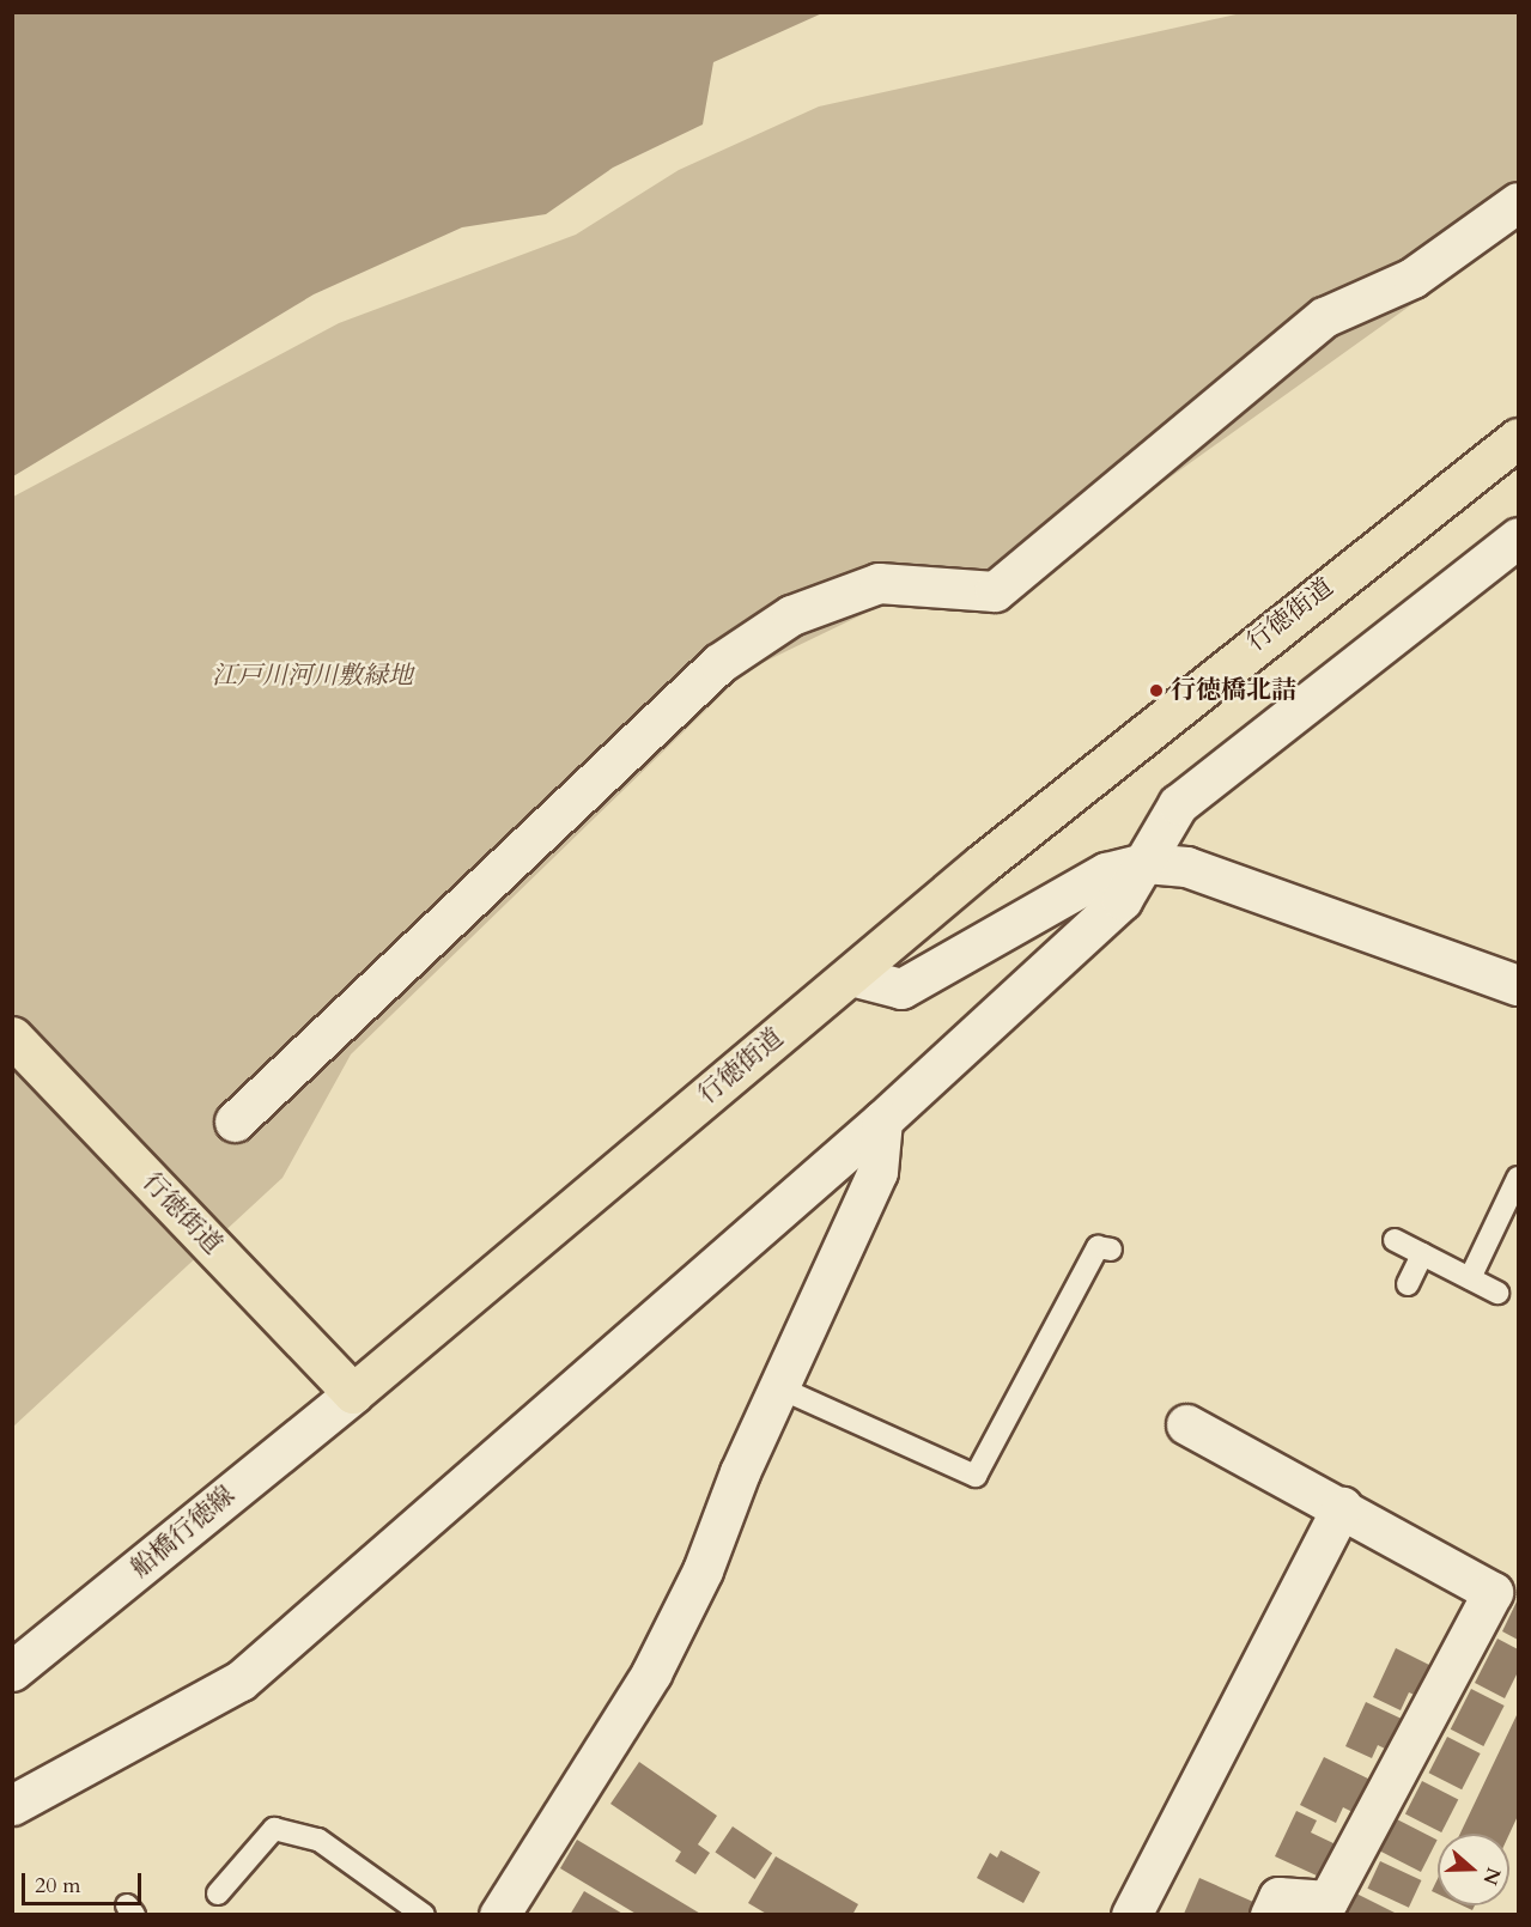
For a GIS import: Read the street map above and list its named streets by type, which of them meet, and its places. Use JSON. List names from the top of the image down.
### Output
{
  "streets": {
    "main road": ["行徳街道"],
    "street": ["船橋行徳線"]
  },
  "crossings": [
    ["行徳街道", "船橋行徳線"]
  ],
  "parks": ["江戸川河川敷緑地"],
  "places": ["行徳橋北詰"],
  "scale_bar": "20 m",
  "north": "right"
}
